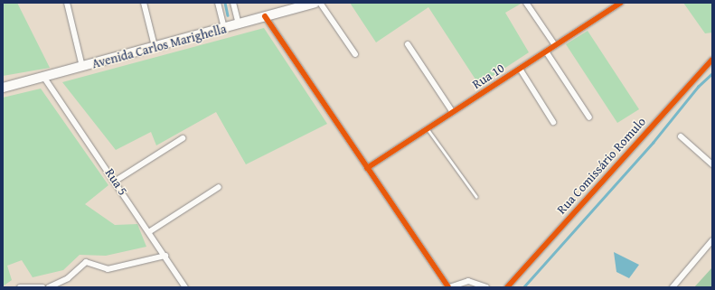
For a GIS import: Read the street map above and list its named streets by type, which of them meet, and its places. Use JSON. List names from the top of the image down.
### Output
{
  "streets": {
    "main road": ["Avenida Carlos Marighella"],
    "street": ["Rua 10", "Rua Comissário Romulo", "Rua 5"]
  },
  "crossings": [
    ["Avenida Carlos Marighella", "Rua 5"]
  ]
}
